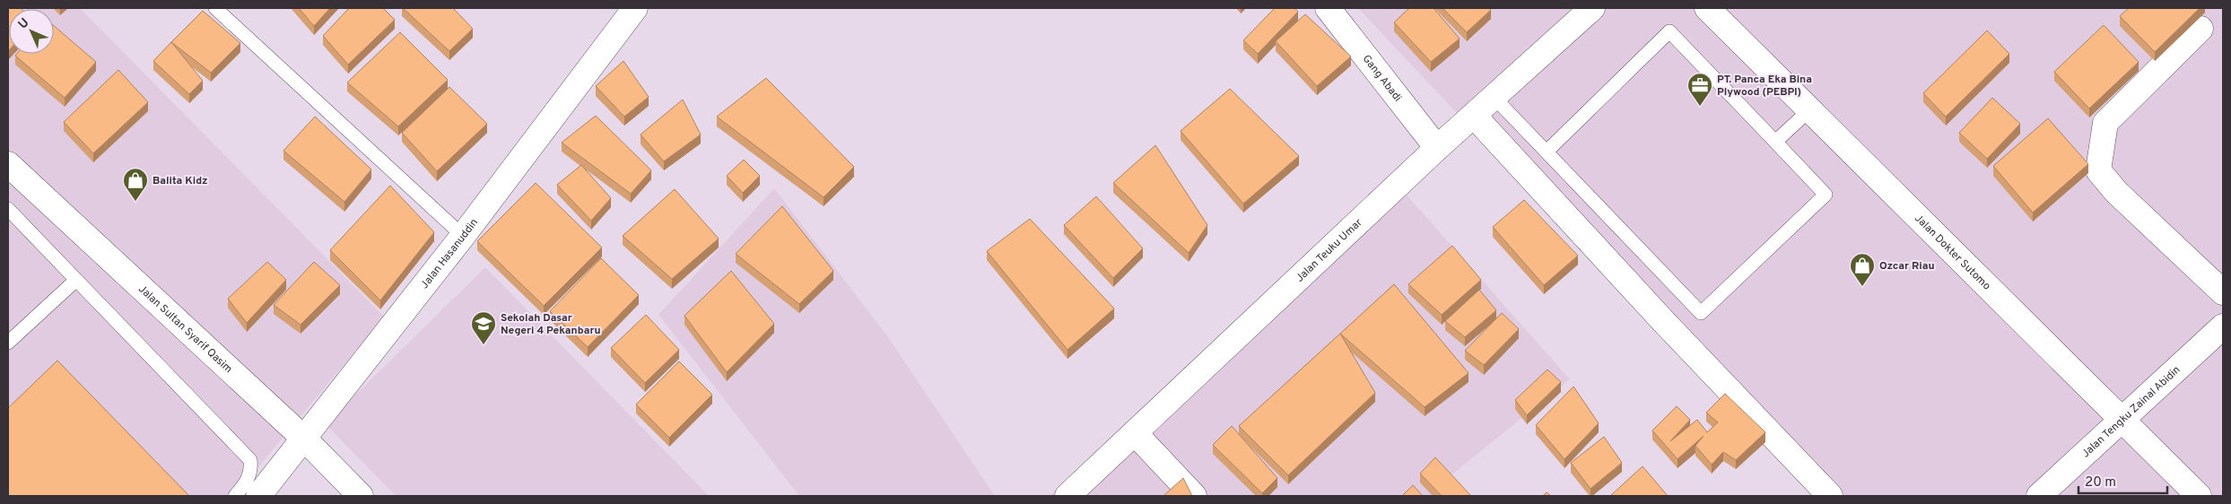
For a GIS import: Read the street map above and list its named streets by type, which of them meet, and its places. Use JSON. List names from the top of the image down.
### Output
{
  "streets": {
    "street": [
      "Gang Abadi",
      "Jalan Teuku Umar",
      "Jalan Dokter Sutomo",
      "Jalan Hasanuddin",
      "Jalan Sultan Syarif Qasim",
      "Jalan Tengku Zainal Abidin"
    ]
  },
  "crossings": [
    ["Gang Abadi", "Jalan Teuku Umar"],
    ["Jalan Dokter Sutomo", "Jalan Tengku Zainal Abidin"],
    ["Jalan Hasanuddin", "Jalan Sultan Syarif Qasim"]
  ],
  "places": {
    "office": ["PT. Panca Eka Bina Plywood (PEBPI)"],
    "shop": ["Balita Kidz", "Ozcar Riau"],
    "school or university": ["Sekolah Dasar Negeri 4 Pekanbaru"]
  },
  "scale_bar": "20 m",
  "north": "top left"
}
